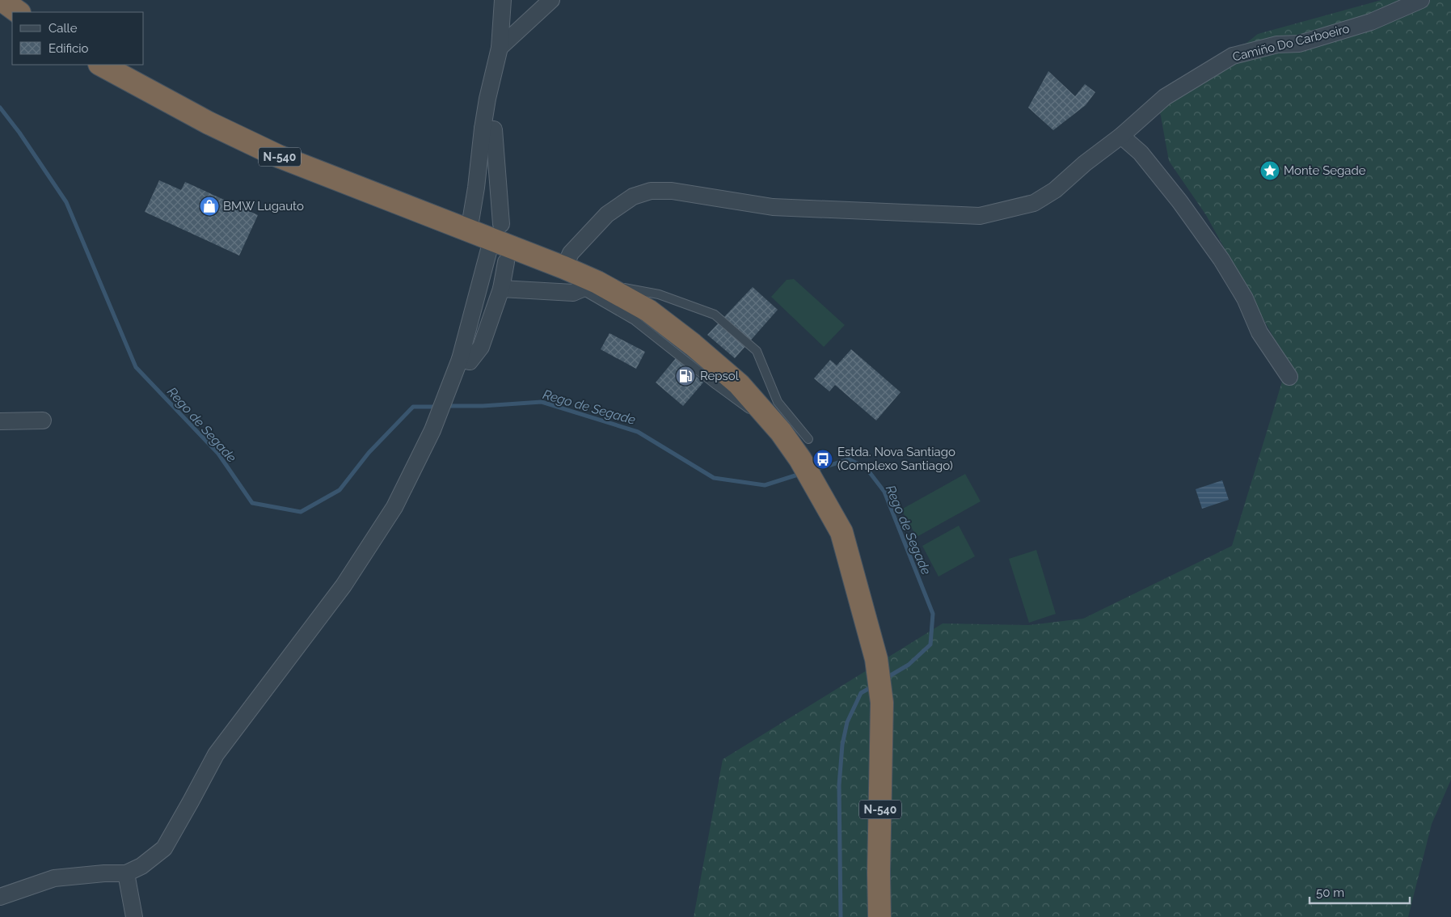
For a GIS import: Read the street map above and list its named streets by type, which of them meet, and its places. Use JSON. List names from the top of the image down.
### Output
{
  "streets": {
    "highway": ["N-540"],
    "street": ["Camiño Do Carboeiro"]
  },
  "crossings": [
    ["Camiño Do Carboeiro", "N-540"]
  ],
  "water": ["Rego de Segade"],
  "places": {
    "place": ["Monte Segade"],
    "shop": ["BMW Lugauto"],
    "fuel station": ["Repsol"],
    "bus stop": ["Estda. Nova Santiago (Complexo Santiago)"]
  },
  "legend": ["Calle", "Edificio"],
  "scale_bar": "50 m"
}
